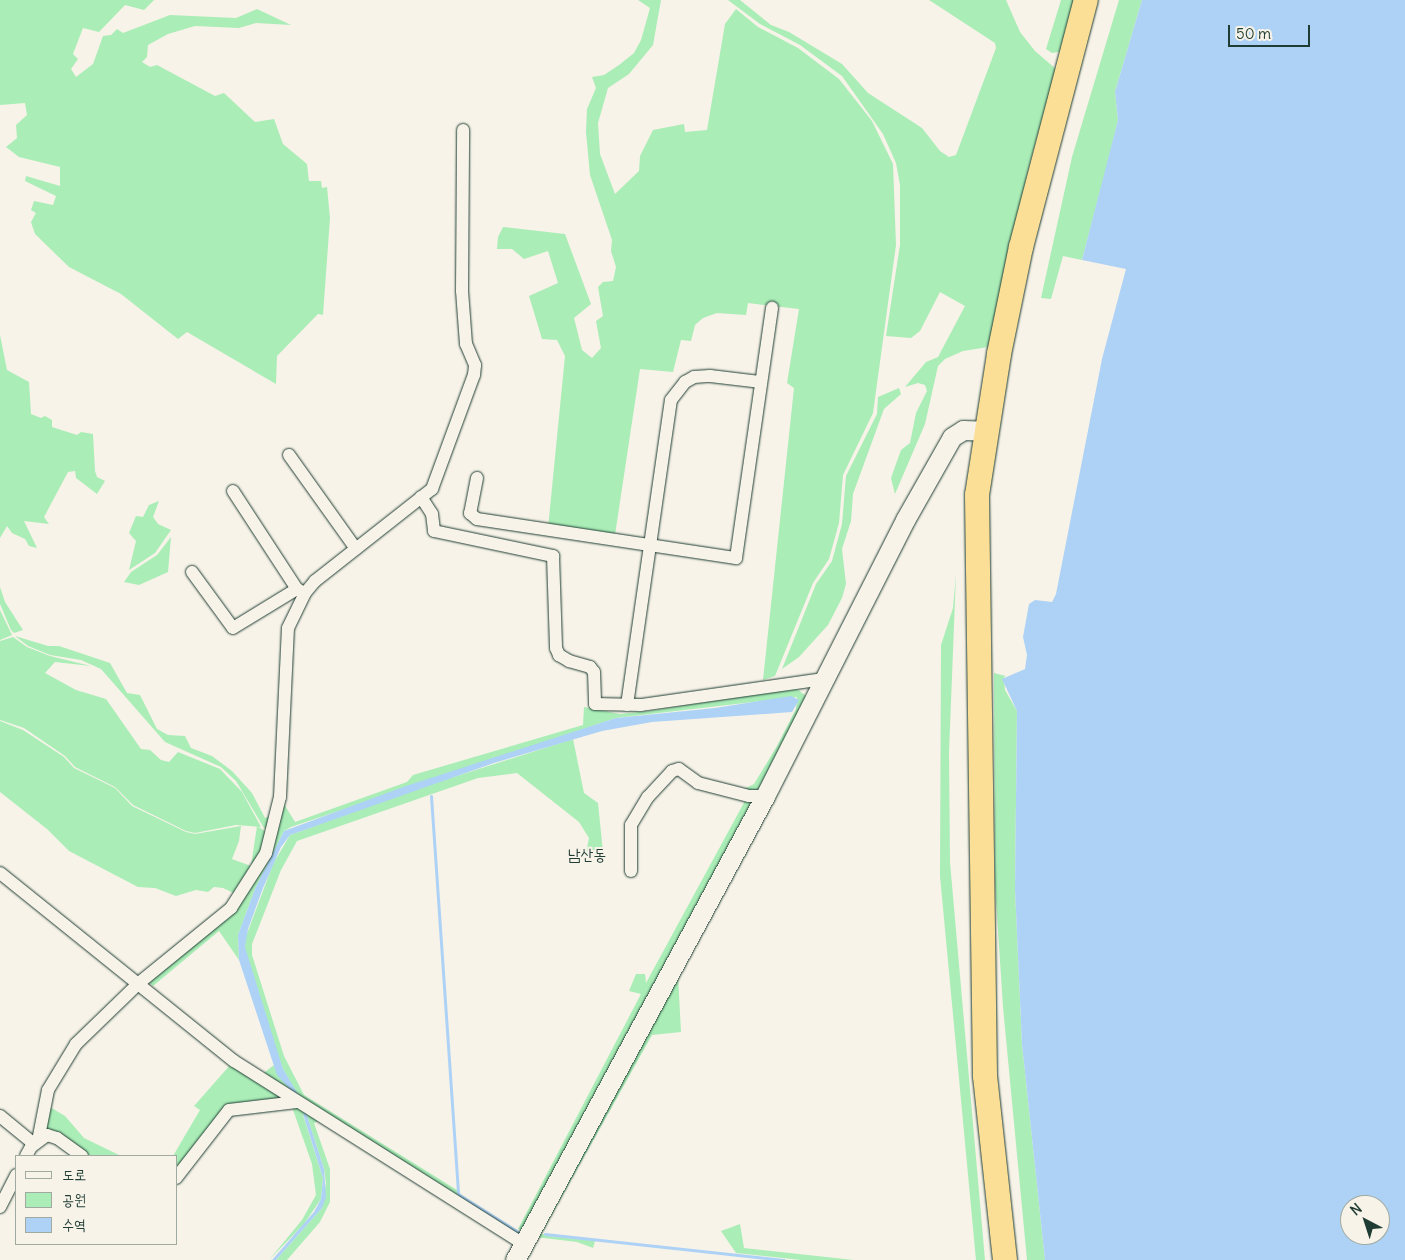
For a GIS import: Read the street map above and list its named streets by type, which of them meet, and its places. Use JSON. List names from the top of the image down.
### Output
{
  "districts": ["남산동"],
  "legend": ["도로", "공원", "수역"],
  "scale_bar": "50 m",
  "north": "top left"
}
